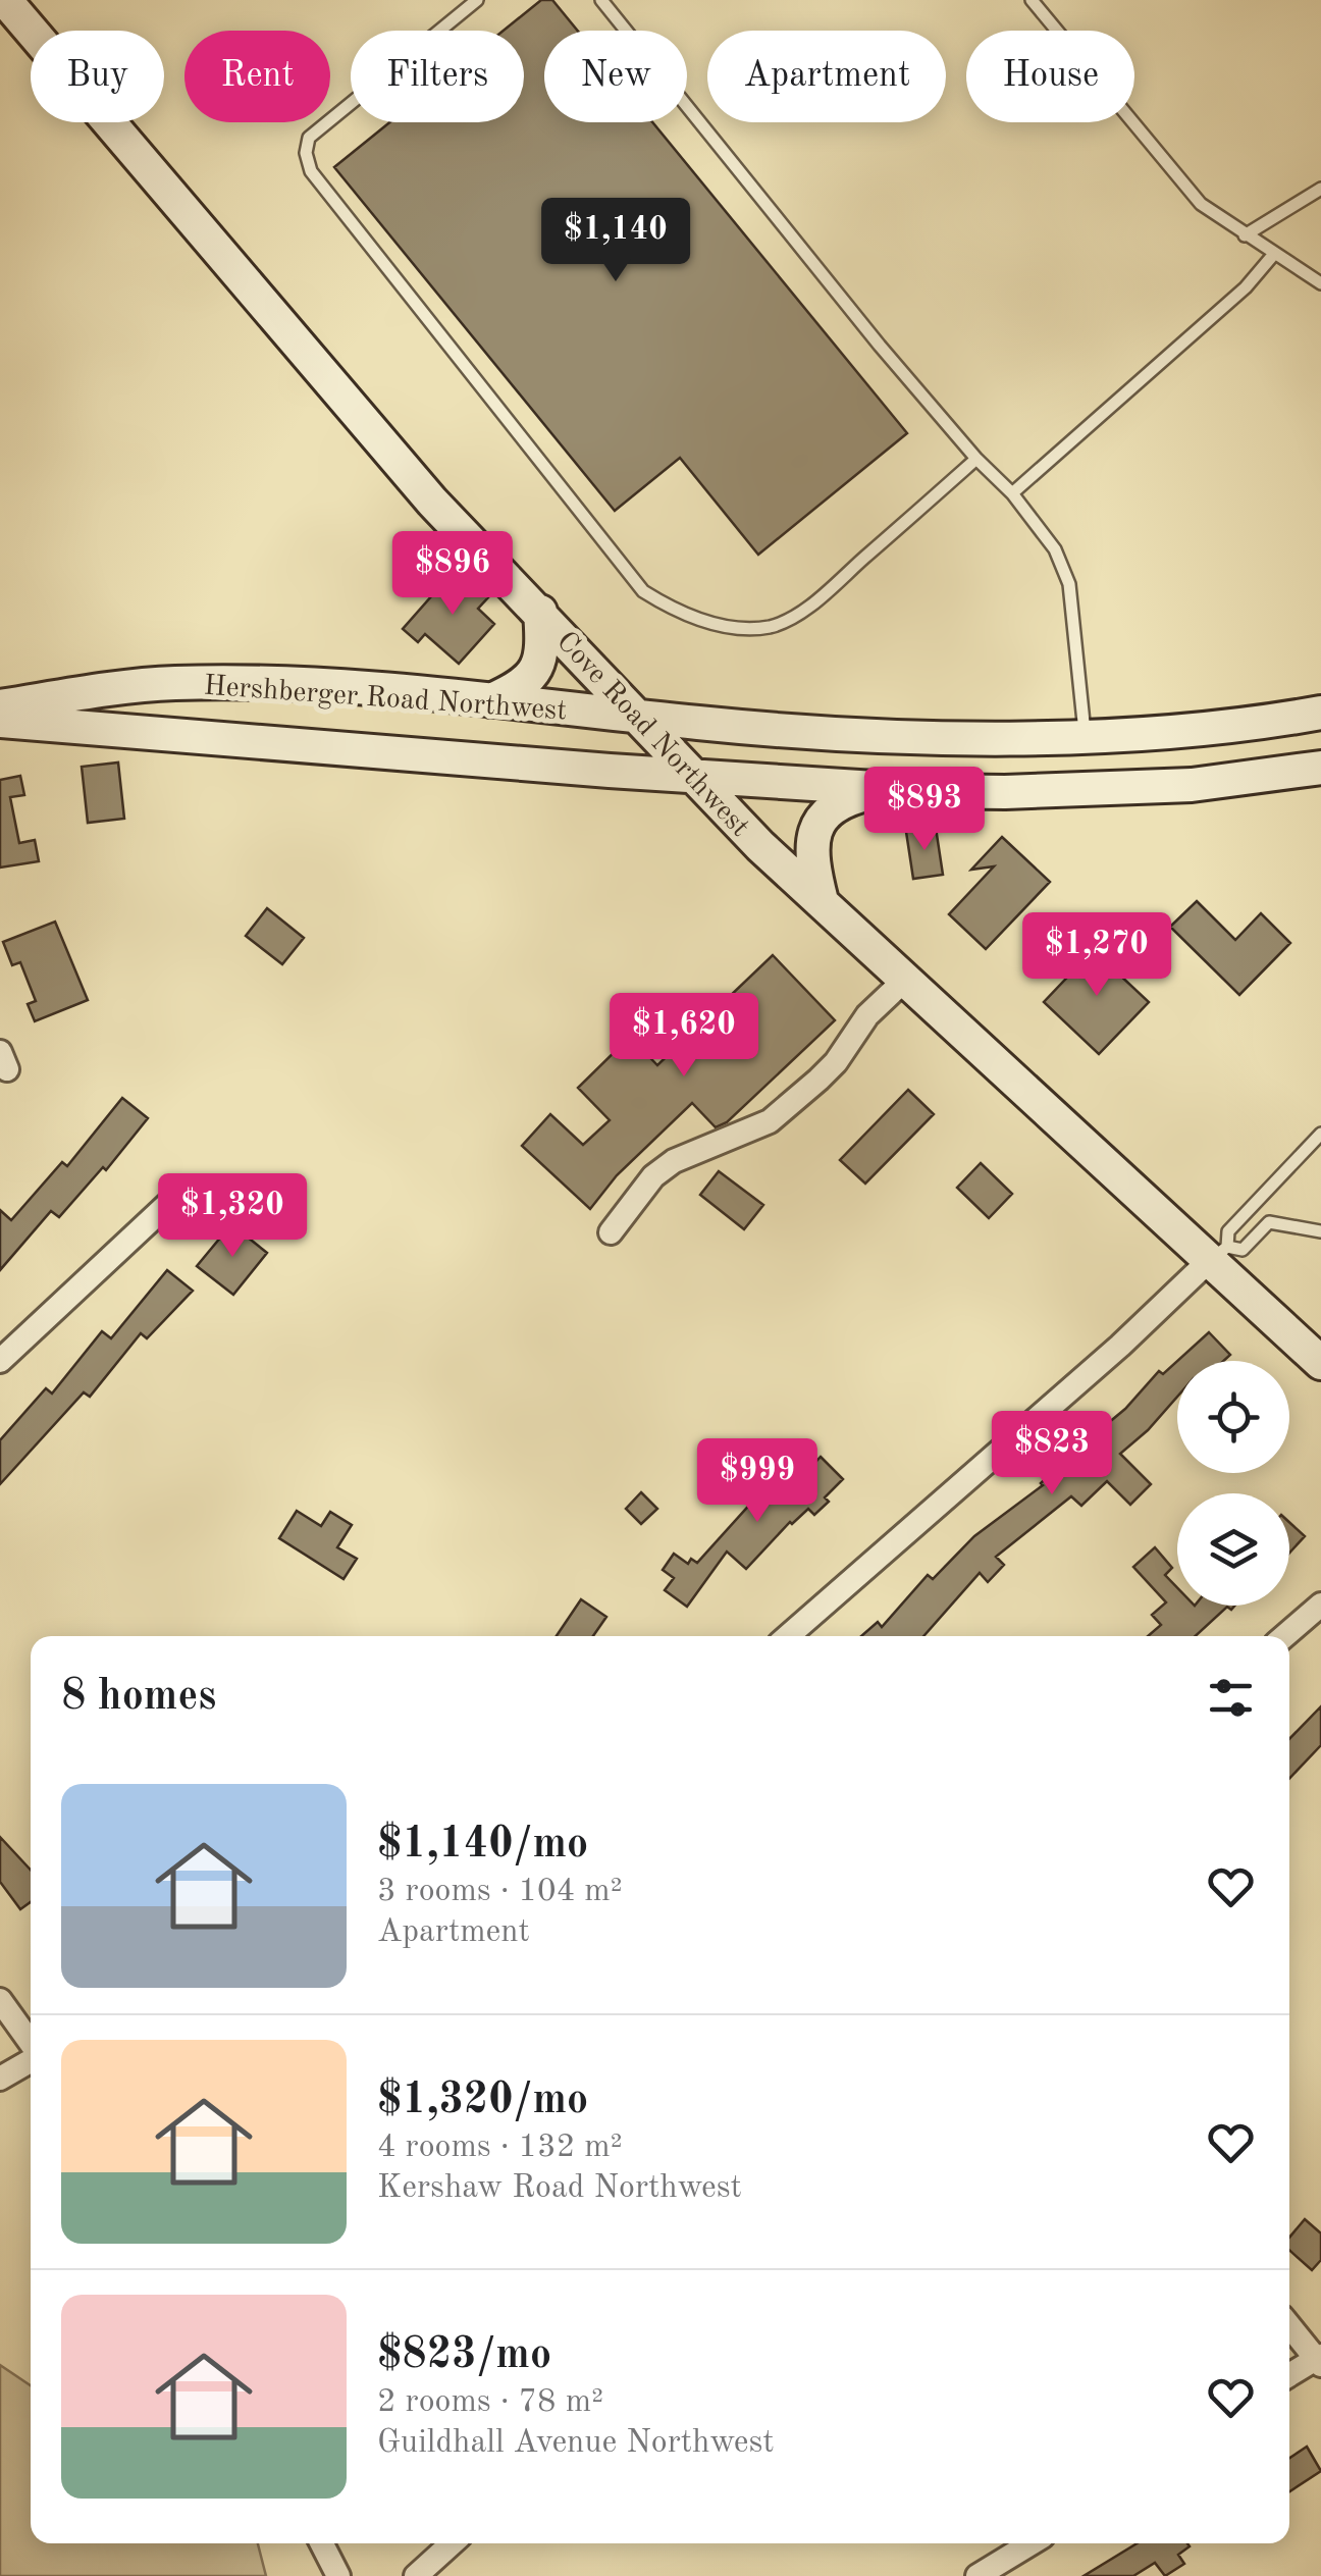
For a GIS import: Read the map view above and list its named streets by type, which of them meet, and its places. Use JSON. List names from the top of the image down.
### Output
{
  "streets": {
    "main road": ["Hershberger Road Northwest", "Cove Road Northwest"]
  },
  "crossings": [
    ["Hershberger Road Northwest", "Cove Road Northwest"]
  ],
  "page": {
    "chip": [
      "Buy",
      "Rent",
      "Filters",
      "New",
      "Apartment",
      "House"
    ],
    "price": [
      "$1,140",
      "$896",
      "$893",
      "$1,270",
      "$1,620",
      "$1,320",
      "$823",
      "$999"
    ],
    "heading": "8 homes",
    "list": [
      {
        "name": "$1,140/mo",
        "note": "3 rooms · 104 m² · Apartment"
      },
      {
        "name": "$1,320/mo",
        "note": "4 rooms · 132 m² · Kershaw Road Northwest"
      },
      {
        "name": "$823/mo",
        "note": "2 rooms · 78 m² · Guildhall Avenue Northwest"
      }
    ]
  }
}
